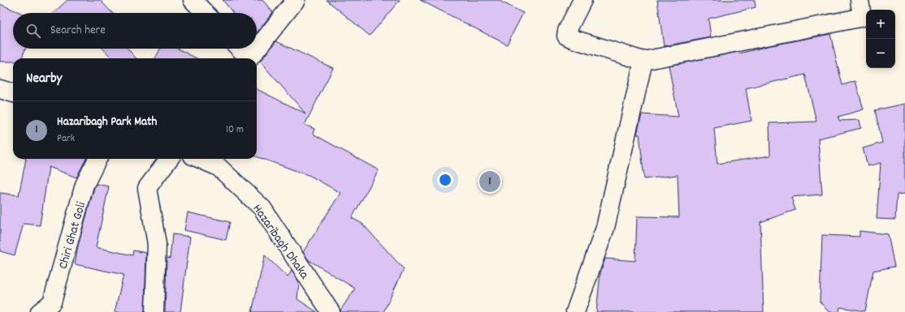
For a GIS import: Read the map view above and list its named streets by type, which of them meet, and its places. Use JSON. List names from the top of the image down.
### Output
{
  "streets": {
    "street": ["Chiri Ghat Goli", "Hazaribagh Dhaka"]
  },
  "page": {
    "map_buttons": ["+", "−"],
    "search": "Search here",
    "heading": "Nearby",
    "list": [
      {
        "mark": "1",
        "name": "Hazaribagh Park Math",
        "note": "Park",
        "value": "10 m"
      }
    ],
    "pins": "1"
  }
}
